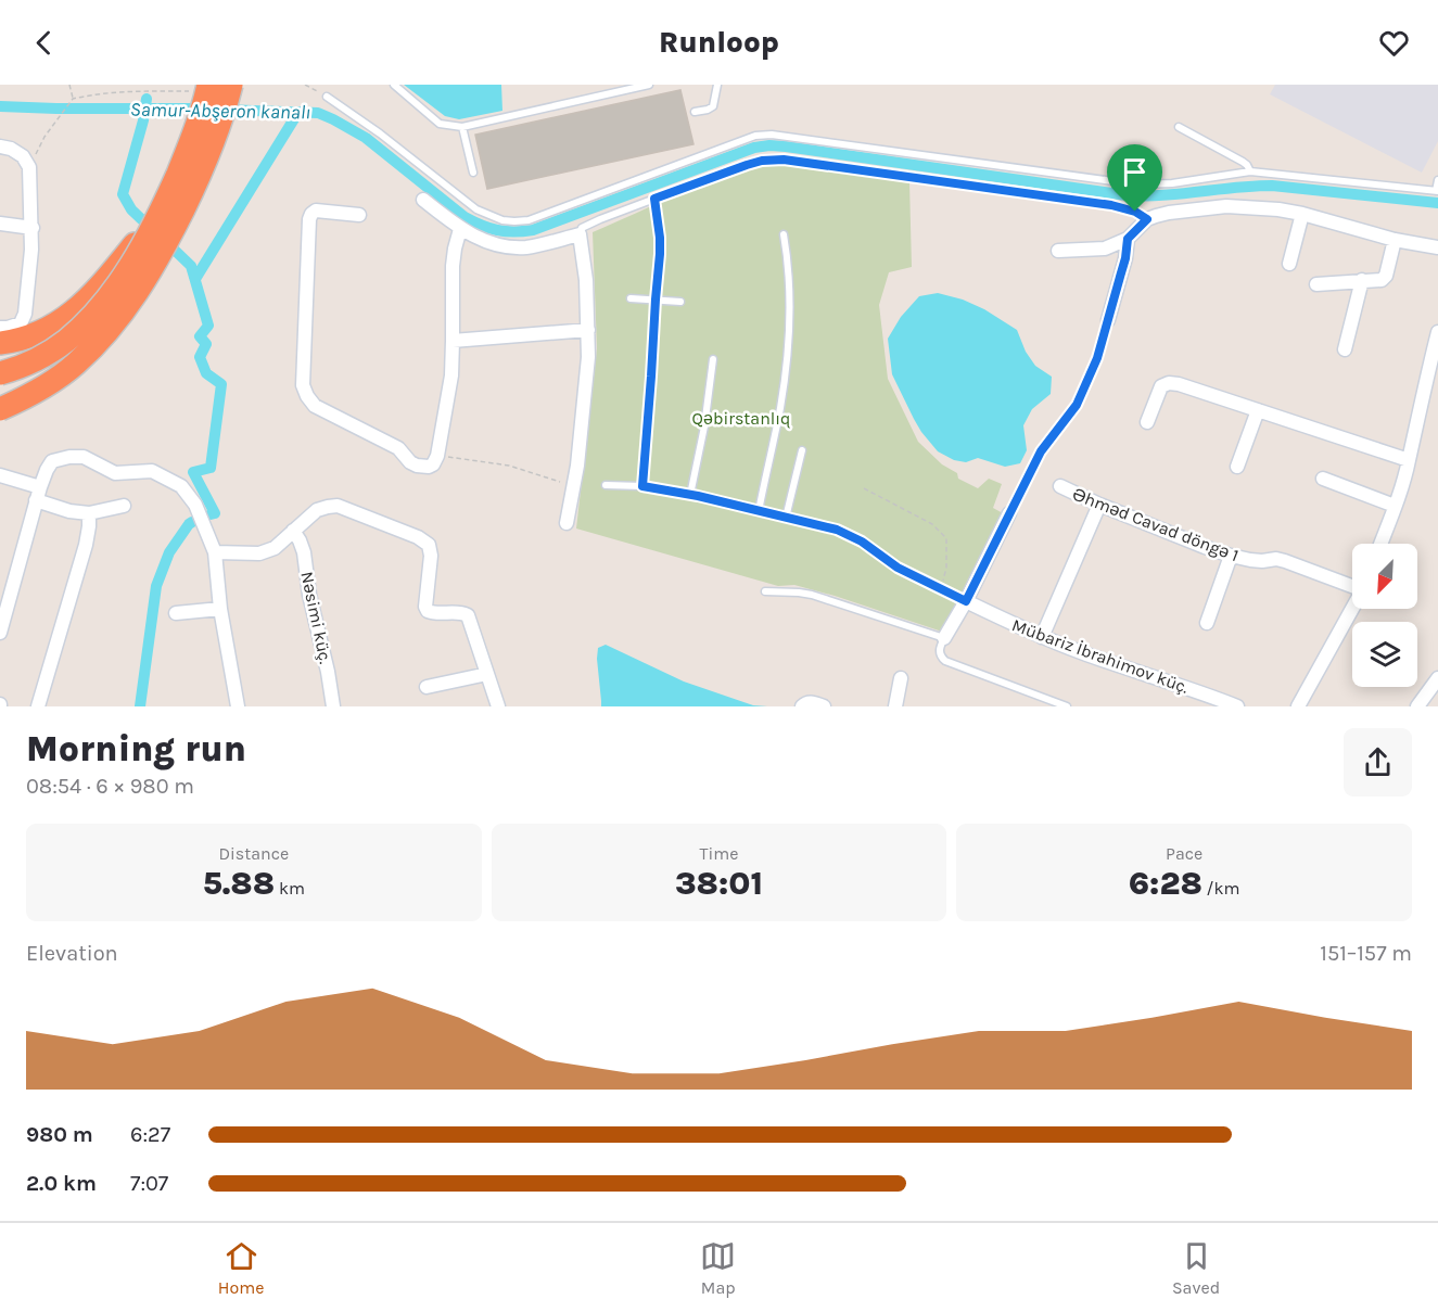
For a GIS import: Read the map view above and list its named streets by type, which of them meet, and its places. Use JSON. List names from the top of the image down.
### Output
{
  "streets": {
    "street": ["Əhməd Cavad döngə 1", "Nəsimi küç.", "Mübariz İbrahimov küç."]
  },
  "water": ["Samur-Abşeron kanalı"],
  "parks": ["Qəbirstanlıq"],
  "north": "bottom left",
  "page": {
    "header": "Runloop",
    "heading": ["Morning run", "08:54 · 6 × 980 m"],
    "stats": [
      ["Distance", "5.88 km"],
      ["Time", "38:01"],
      ["Pace", "6:28 /km"]
    ],
    "chart": ["Elevation", "151–157 m"],
    "list": [
      {
        "name": "980 m",
        "note": "6:27"
      },
      {
        "name": "2.0 km",
        "note": "7:07"
      }
    ],
    "tabs": ["Home", "Map", "Saved"]
  }
}
